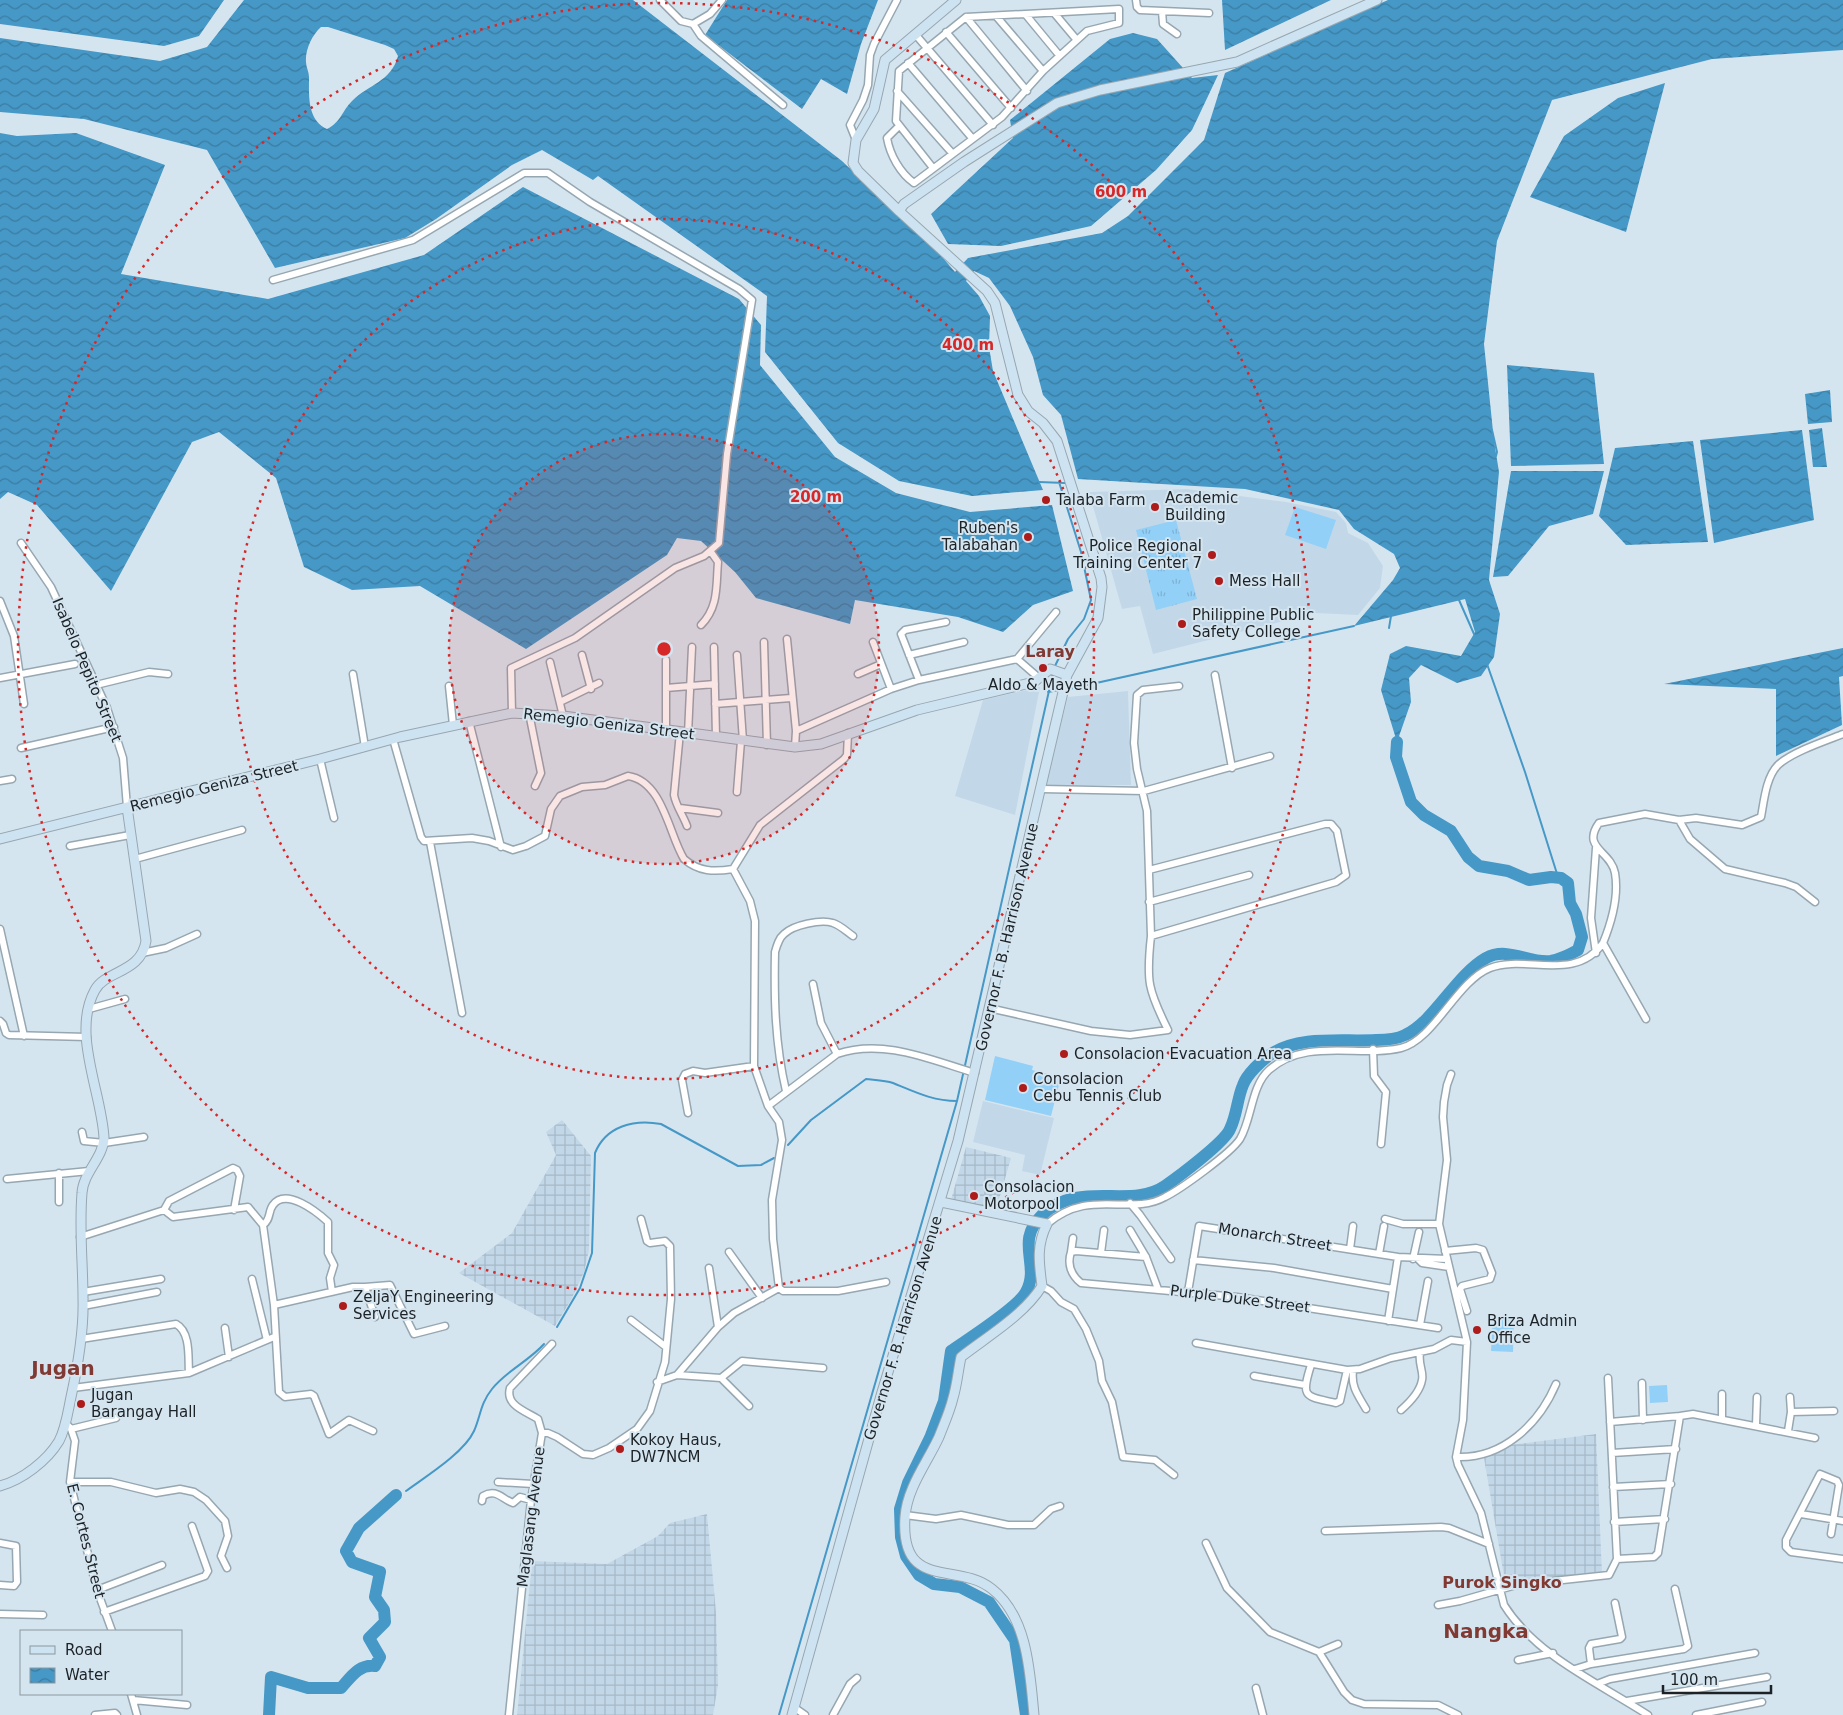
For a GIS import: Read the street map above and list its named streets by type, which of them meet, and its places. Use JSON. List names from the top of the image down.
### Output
{
  "streets": {
    "street": [
      "Isabelo Pepito Street",
      "Remegio Geniza Street",
      "Governor F. B. Harrison Avenue",
      "Monarch Street",
      "Purple Duke Street",
      "Maglasang Avenue",
      "E. Cortes Street"
    ]
  },
  "crossings": [
    ["Isabelo Pepito Street", "Remegio Geniza Street"],
    ["Remegio Geniza Street", "Governor F. B. Harrison Avenue"],
    ["Monarch Street", "Purple Duke Street"]
  ],
  "districts": [
    "Laray",
    "Jugan",
    "Purok Singko",
    "Nangka"
  ],
  "places": [
    "Talaba Farm",
    "Academic Building",
    "Ruben's Talabahan",
    "Police Regional Training Center 7",
    "Mess Hall",
    "Philippine Public Safety College",
    "Aldo & Mayeth",
    "Consolacion Evacuation Area",
    "Consolacion Cebu Tennis Club",
    "Consolacion Motorpool",
    "ZeljaY Engineering Services",
    "Briza Admin Office",
    "Jugan Barangay Hall",
    "Kokoy Haus, DW7NCM"
  ],
  "legend": ["Road", "Water"],
  "scale_bar": "100 m",
  "rings": ["600 m", "400 m", "200 m"]
}
